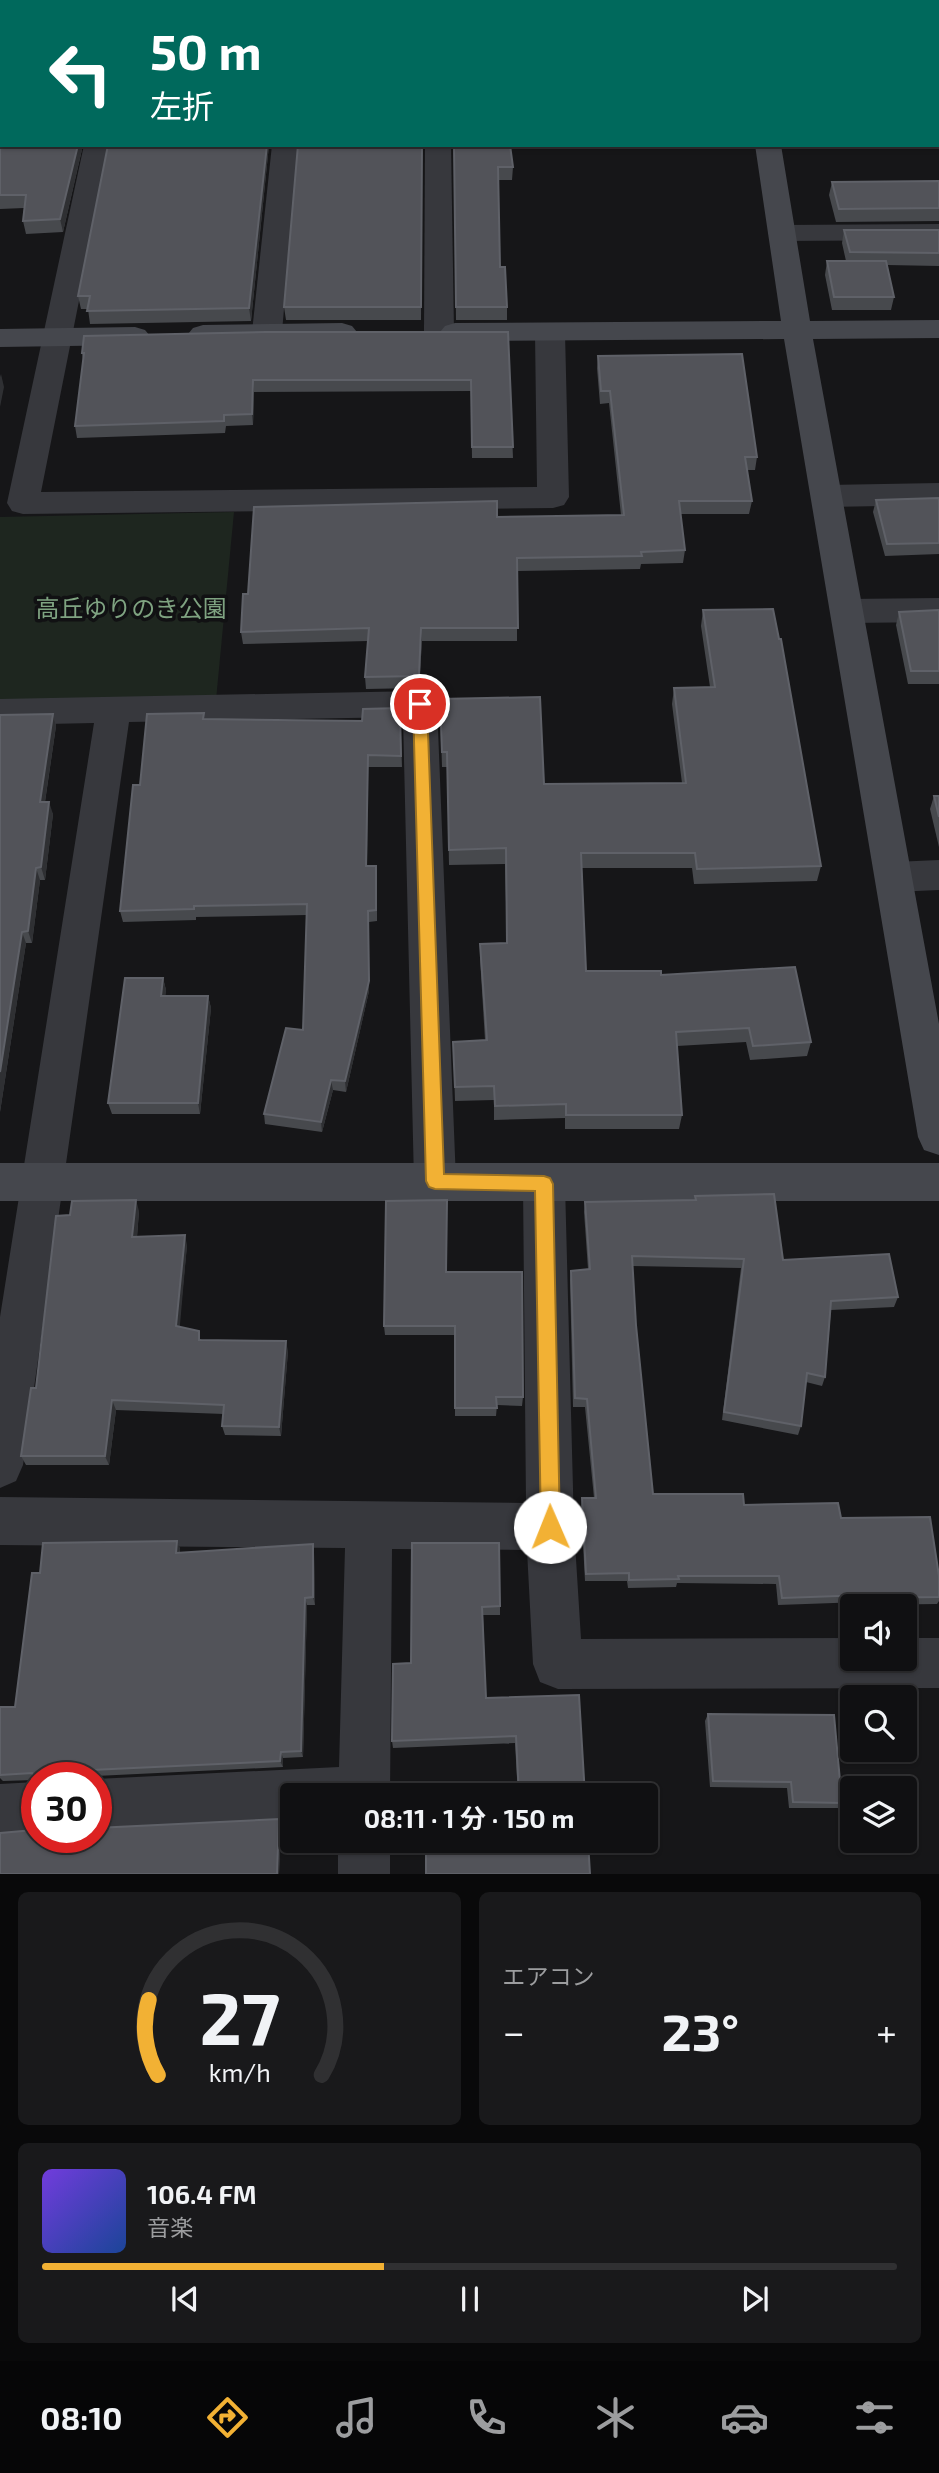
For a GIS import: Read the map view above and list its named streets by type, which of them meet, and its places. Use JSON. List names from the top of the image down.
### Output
{
  "parks": ["高丘ゆりのき公園"],
  "page": {
    "turn": ["50 m", "左折"],
    "limit": "30",
    "trip": "08:11 · 1 分 · 150 m",
    "tile": "エアコン",
    "heat": ["−", "23°", "+"],
    "song": ["106.4 FM", "音楽"],
    "tabs": "08:10",
    "gauge": ["27", "km/h"]
  }
}
